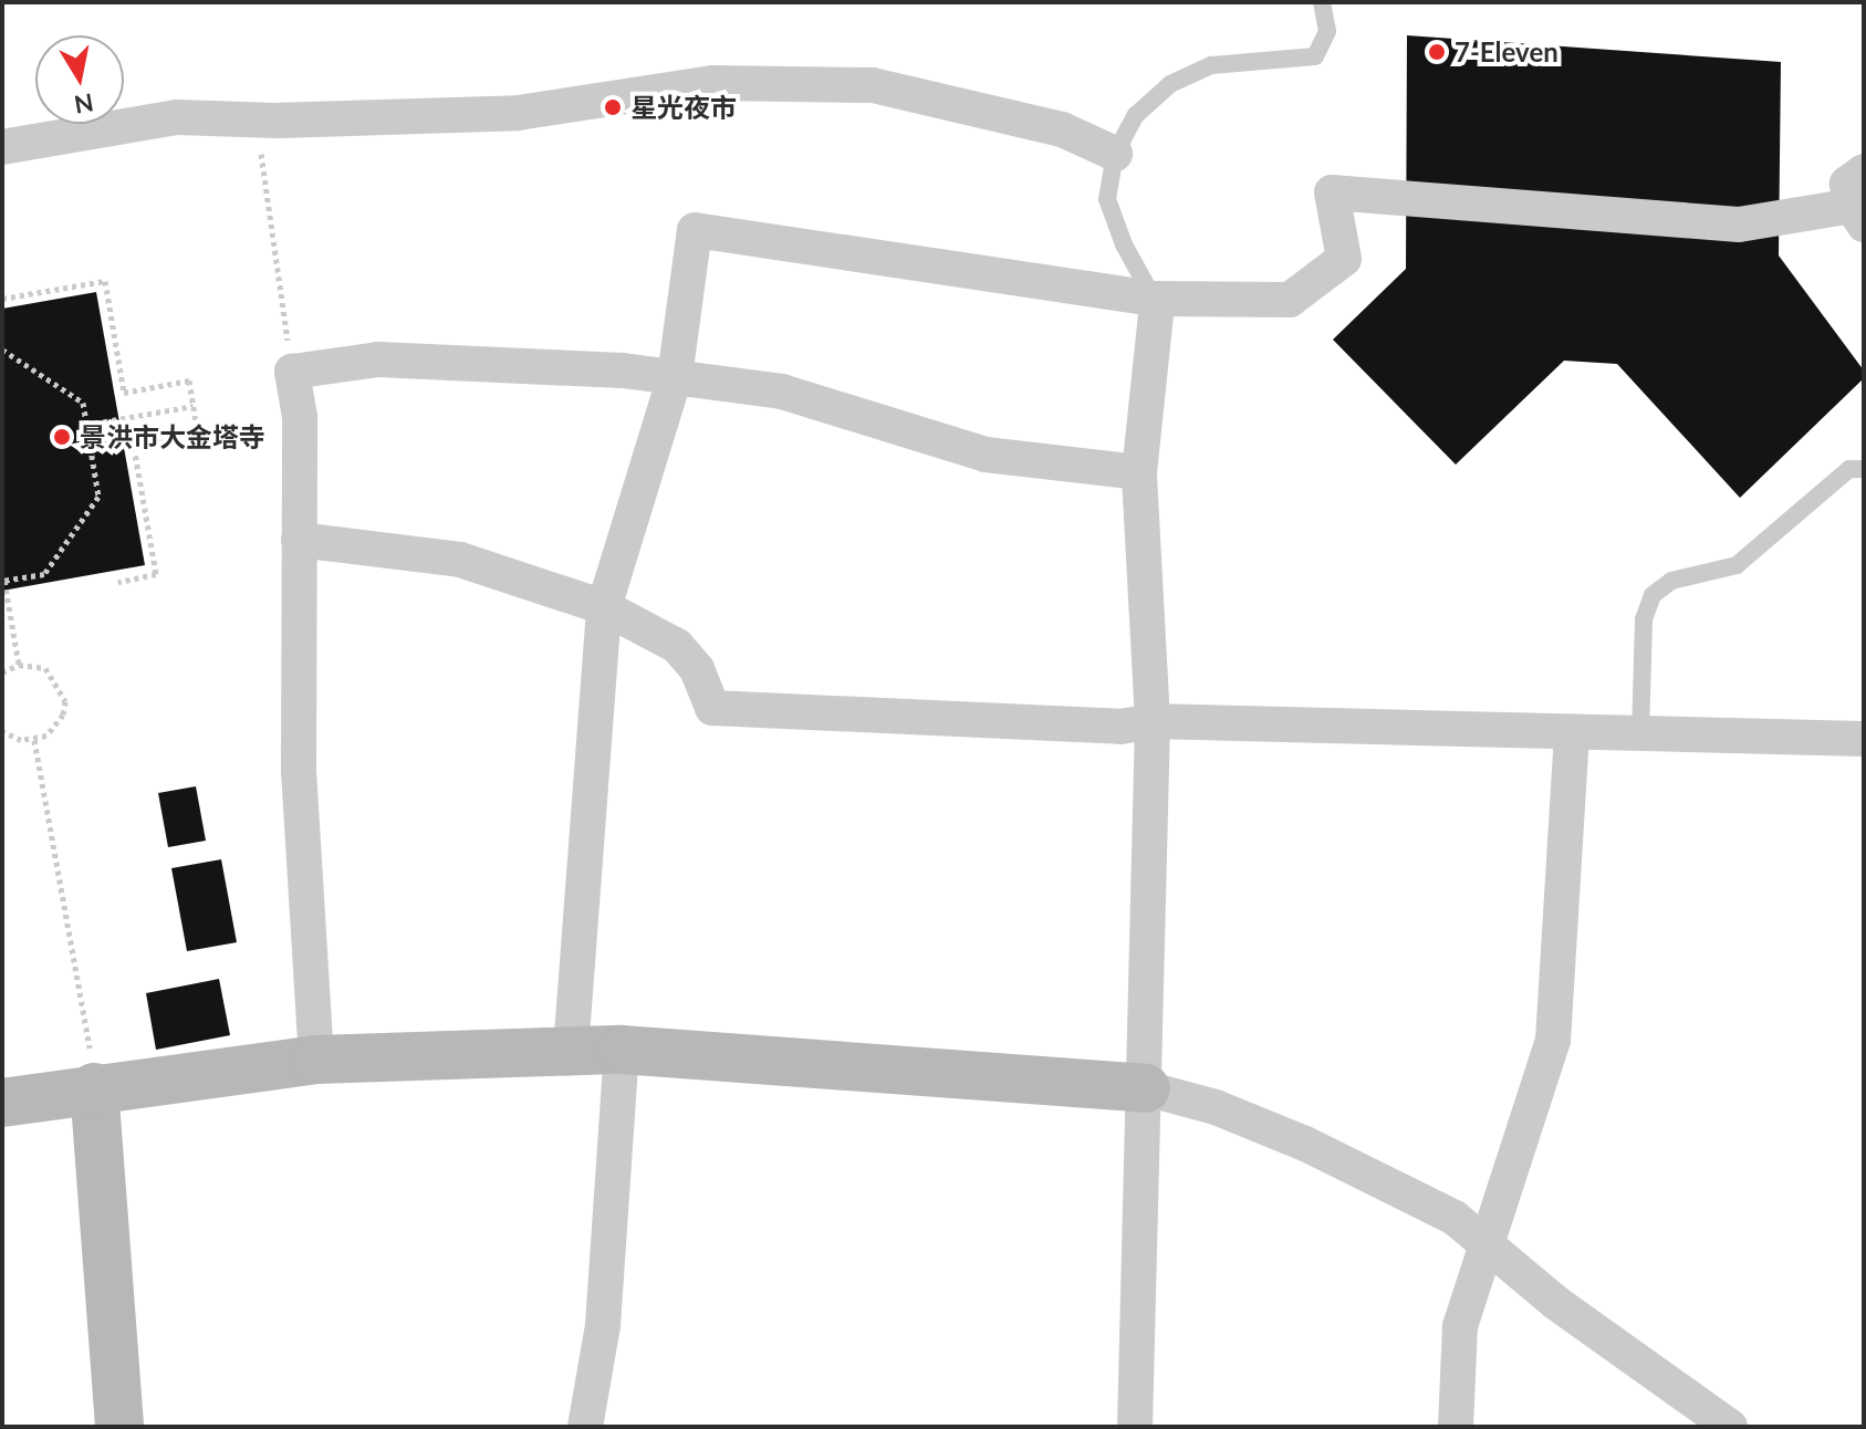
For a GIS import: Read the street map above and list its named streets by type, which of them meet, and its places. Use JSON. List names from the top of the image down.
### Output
{
  "places": ["7-Eleven", "星光夜市", "景洪市大金塔寺"],
  "north": "bottom"
}
